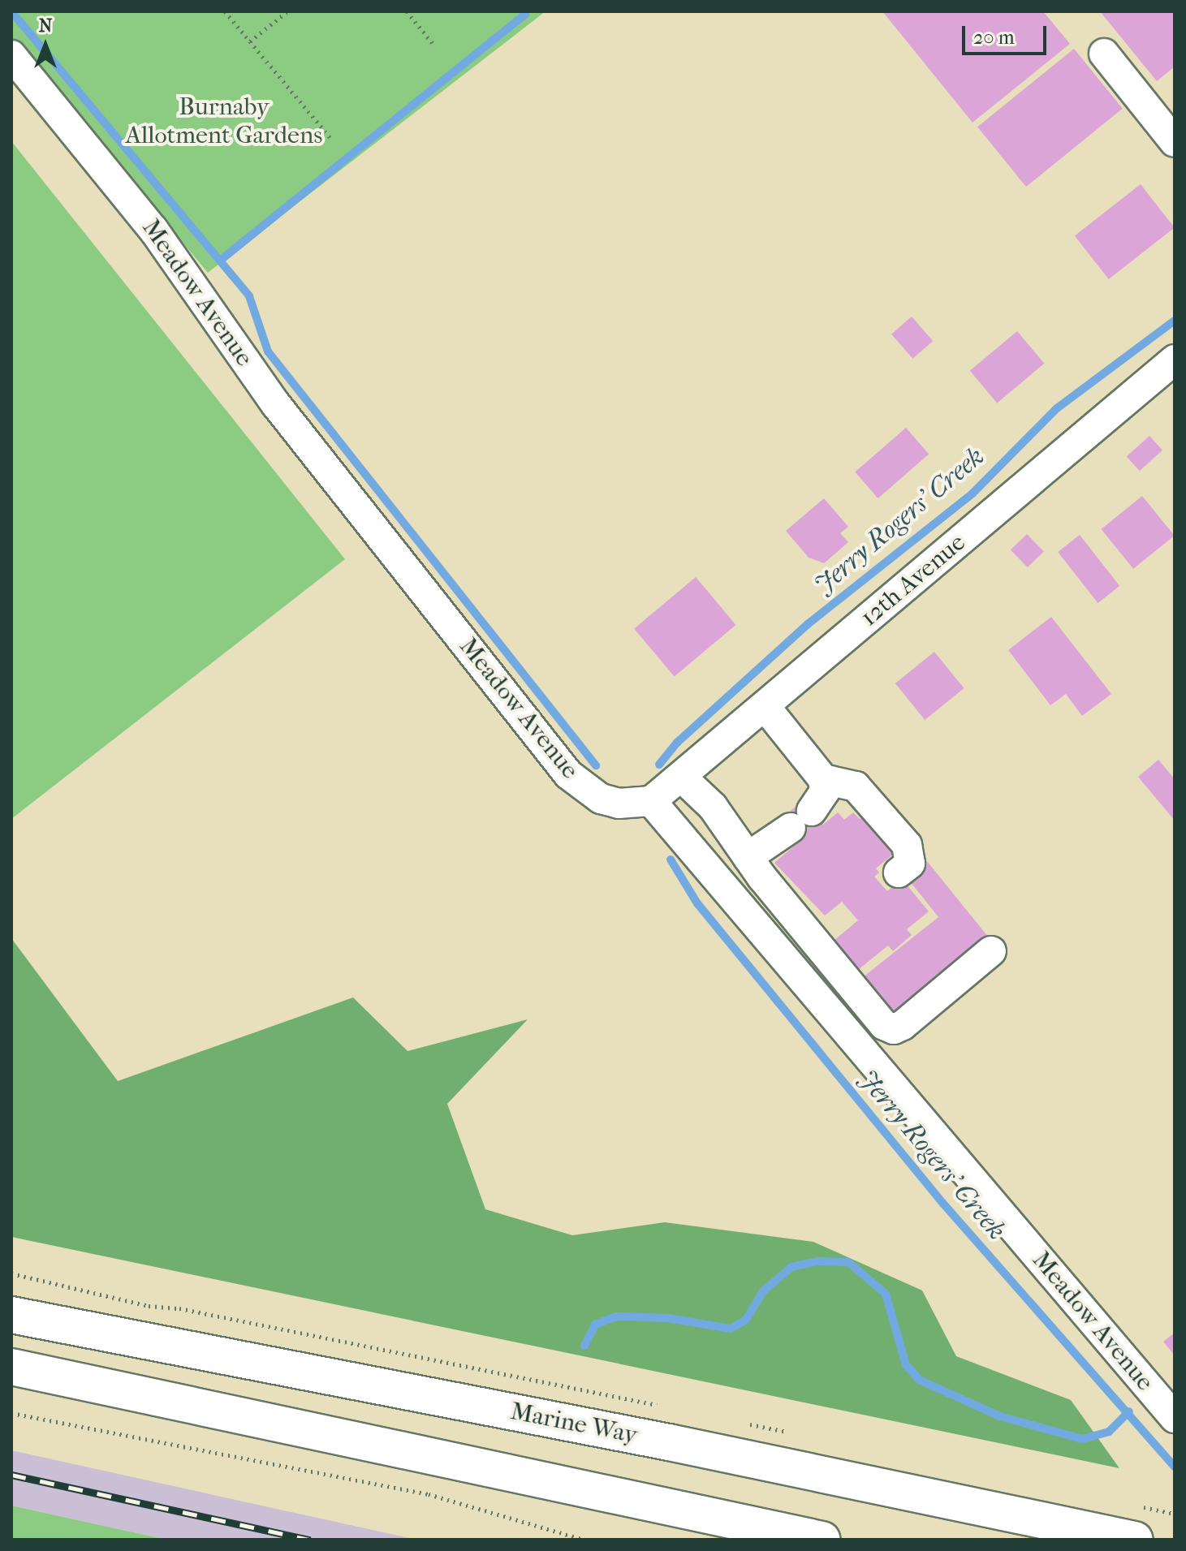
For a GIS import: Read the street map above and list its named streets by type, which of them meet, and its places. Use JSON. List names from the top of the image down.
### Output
{
  "streets": {
    "main road": ["Marine Way"],
    "street": ["Meadow Avenue", "12th Avenue"]
  },
  "crossings": [
    ["Meadow Avenue", "12th Avenue"]
  ],
  "water": ["Jerry Rogers' Creek"],
  "parks": ["Burnaby Allotment Gardens"],
  "scale_bar": "20 m",
  "north": "top"
}
